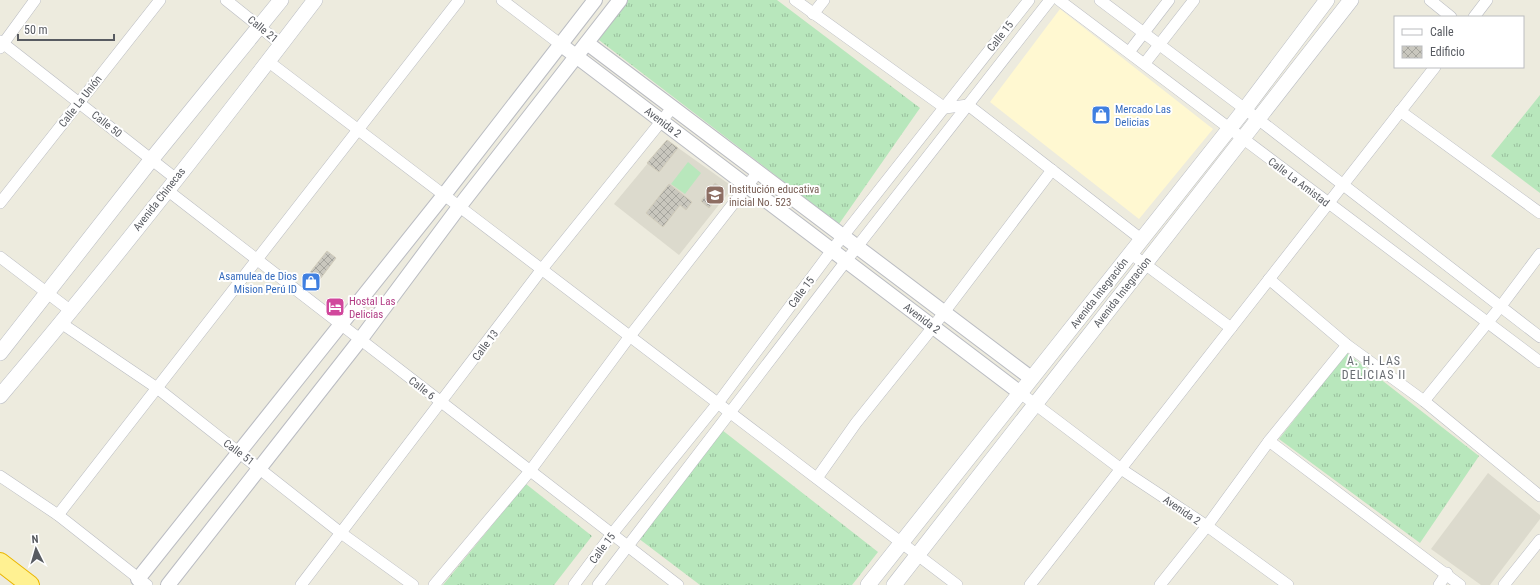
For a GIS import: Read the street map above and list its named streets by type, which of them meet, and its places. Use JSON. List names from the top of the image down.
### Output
{
  "streets": {
    "main road": ["Avenida Chinecas", "Avenida Integracion", "Avenida Integración"],
    "street": [
      "Calle 21",
      "Calle 15",
      "Calle La Unión",
      "Avenida 2",
      "Calle 50",
      "Calle La Amistad",
      "Calle 13",
      "Calle 6",
      "Calle 51"
    ]
  },
  "crossings": [
    ["Calle 21", "Avenida Chinecas"],
    ["Calle 15", "Avenida 2"],
    ["Calle 15", "Calle 6"],
    ["Calle La Unión", "Calle 50"],
    ["Avenida 2", "Avenida Integracion"],
    ["Avenida 2", "Avenida Integración"],
    ["Avenida 2", "Calle 13"],
    ["Calle 50", "Avenida Chinecas"],
    ["Calle 50", "Calle 6"],
    ["Calle La Amistad", "Avenida Integracion"],
    ["Calle La Amistad", "Avenida Integración"],
    ["Avenida Chinecas", "Calle 6"],
    ["Avenida Chinecas", "Calle 51"],
    ["Calle 13", "Calle 6"],
    ["Calle 13", "Calle 51"]
  ],
  "districts": ["A. H. LAS DELICIAS II"],
  "places": {
    "shop": ["Mercado Las Delicias", "Asamulea de Dios Mision Perú ID"],
    "school or university": ["Institución educativa inicial No. 523"],
    "hotel": ["Hostal Las Delicias"]
  },
  "legend": ["Calle", "Edificio"],
  "scale_bar": "50 m",
  "north": "top"
}
